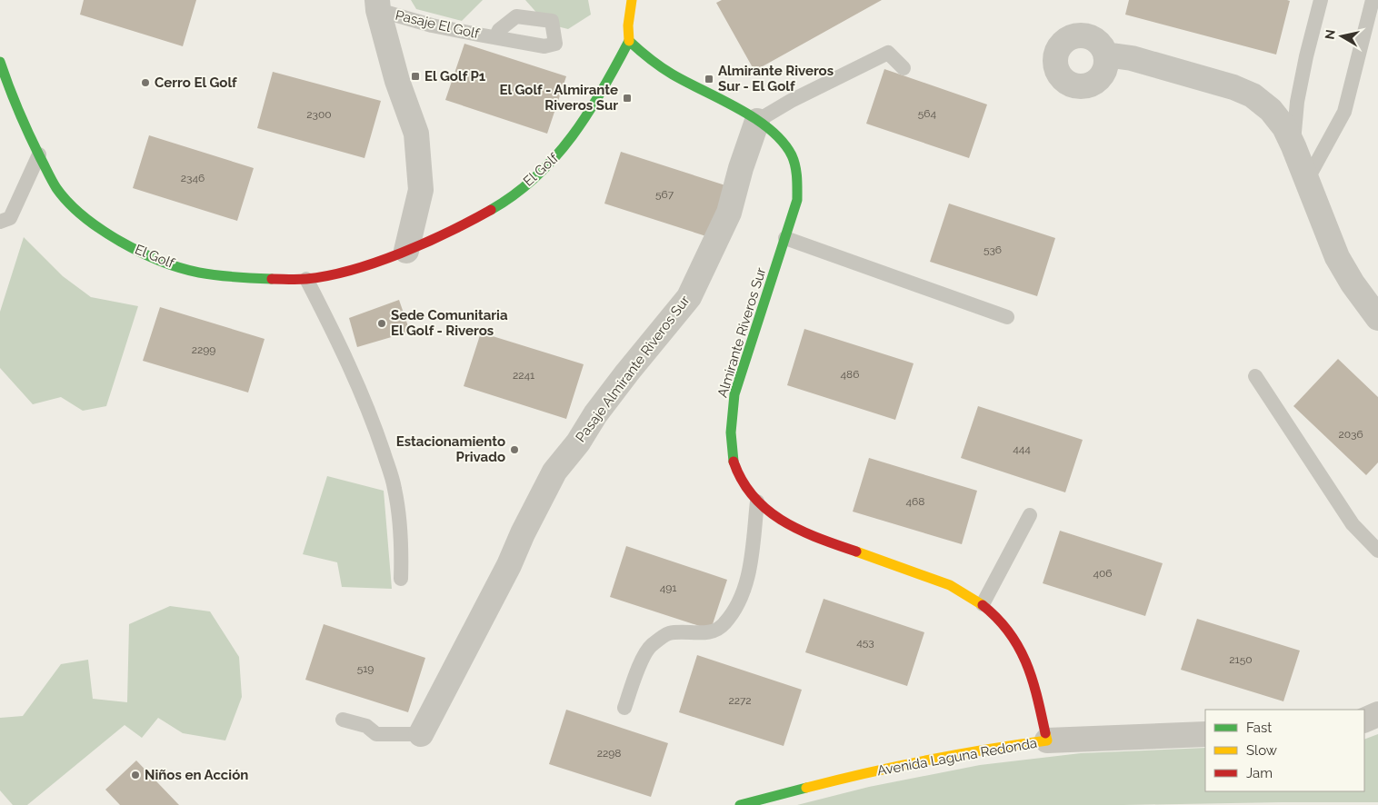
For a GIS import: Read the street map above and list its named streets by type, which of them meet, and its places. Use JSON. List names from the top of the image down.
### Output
{
  "streets": {
    "street": [
      "El Golf",
      "Almirante Riveros Sur",
      "Pasaje Almirante Riveros Sur",
      "Avenida Laguna Redonda"
    ],
    "lane": ["Pasaje El Golf"]
  },
  "crossings": [
    ["El Golf", "Almirante Riveros Sur"],
    ["Almirante Riveros Sur", "Pasaje Almirante Riveros Sur"],
    ["Almirante Riveros Sur", "Avenida Laguna Redonda"]
  ],
  "places": {
    "transit": ["El Golf P1", "Almirante Riveros Sur - El Golf", "El Golf - Almirante Riveros Sur"],
    "other": [
      "Cerro El Golf",
      "Sede Comunitaria El Golf - Riveros",
      "Estacionamiento Privado",
      "Niños en Acción"
    ]
  },
  "house_numbers": [
    "564",
    "2300",
    "2346",
    "567",
    "536",
    "2299",
    "486",
    "2241",
    "2036",
    "444",
    "468",
    "406",
    "491",
    "453",
    "2150",
    "519",
    "2272",
    "2298"
  ],
  "legend": ["Fast", "Slow", "Jam"],
  "north": "left"
}
